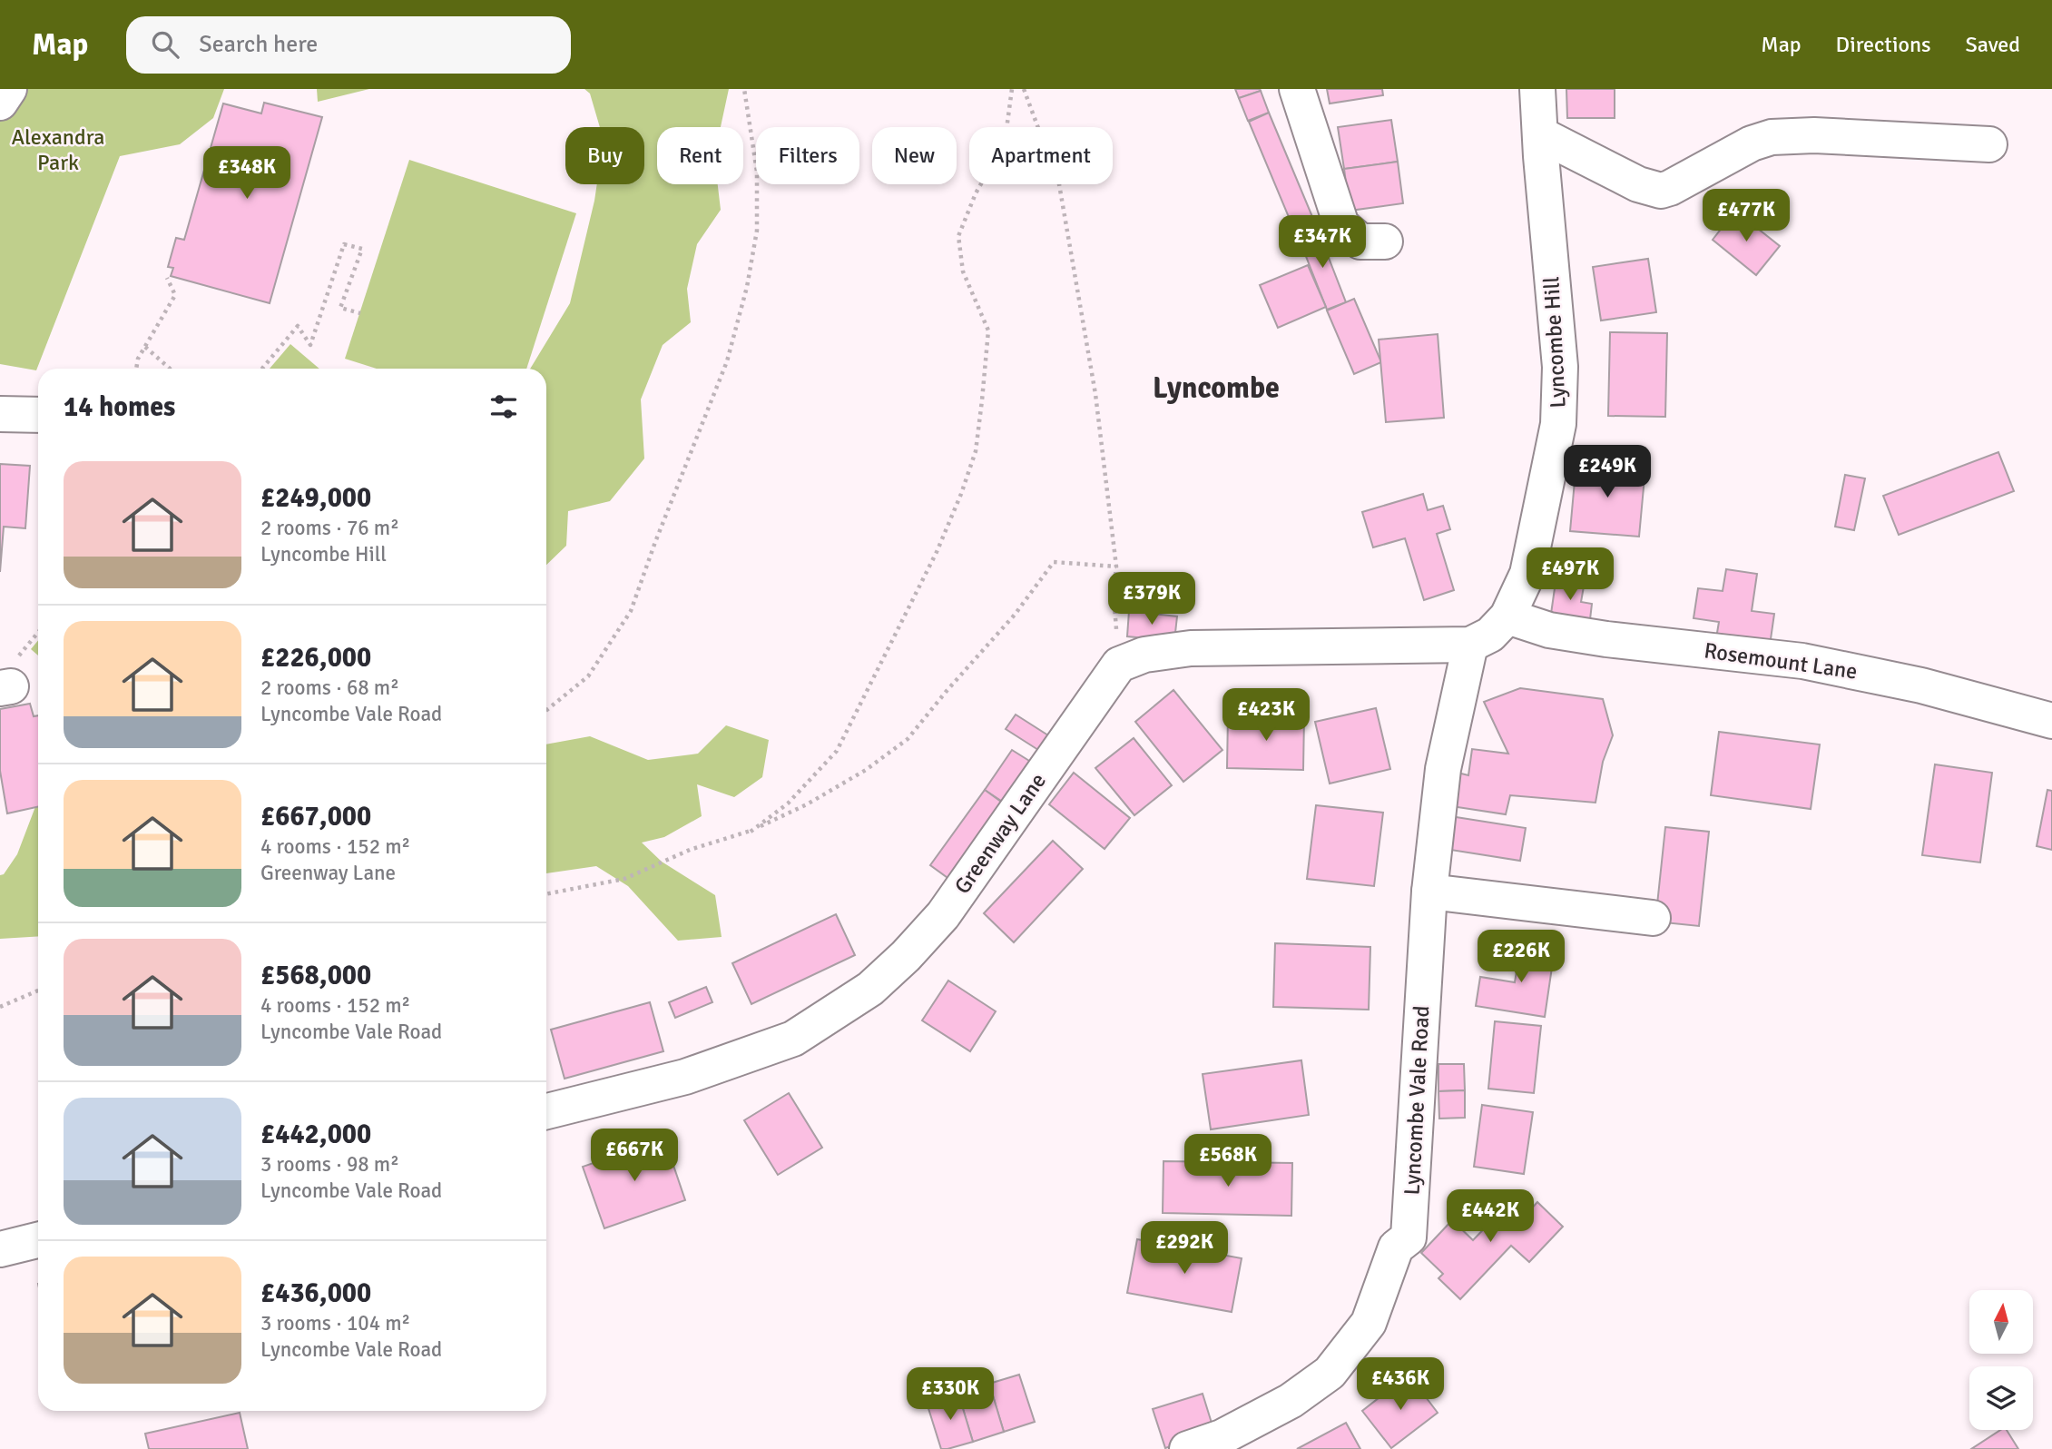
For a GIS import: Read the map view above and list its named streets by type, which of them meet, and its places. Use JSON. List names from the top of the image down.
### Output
{
  "streets": {
    "street": [
      "Lyncombe Hill",
      "Rosemount Lane",
      "Greenway Lane",
      "Lyncombe Vale Road"
    ]
  },
  "crossings": [
    ["Lyncombe Hill", "Rosemount Lane"],
    ["Lyncombe Hill", "Lyncombe Vale Road"]
  ],
  "districts": ["Lyncombe"],
  "parks": ["Alexandra Park"],
  "north": "top",
  "page": {
    "header": "Map",
    "search": "Search here",
    "nav": ["Map", "Directions", "Saved"],
    "chip": [
      "Buy",
      "Rent",
      "Filters",
      "New",
      "Apartment"
    ],
    "price": [
      "£348K",
      "£477K",
      "£347K",
      "£249K",
      "£497K",
      "£379K",
      "£423K",
      "£226K",
      "£667K",
      "£568K",
      "£442K",
      "£292K",
      "£436K",
      "£330K"
    ],
    "heading": "14 homes",
    "list": [
      {
        "name": "£249,000",
        "note": "2 rooms · 76 m² · Lyncombe Hill"
      },
      {
        "name": "£226,000",
        "note": "2 rooms · 68 m² · Lyncombe Vale Road"
      },
      {
        "name": "£667,000",
        "note": "4 rooms · 152 m² · Greenway Lane"
      },
      {
        "name": "£568,000",
        "note": "4 rooms · 152 m² · Lyncombe Vale Road"
      },
      {
        "name": "£442,000",
        "note": "3 rooms · 98 m² · Lyncombe Vale Road"
      },
      {
        "name": "£436,000",
        "note": "3 rooms · 104 m² · Lyncombe Vale Road"
      }
    ]
  }
}
